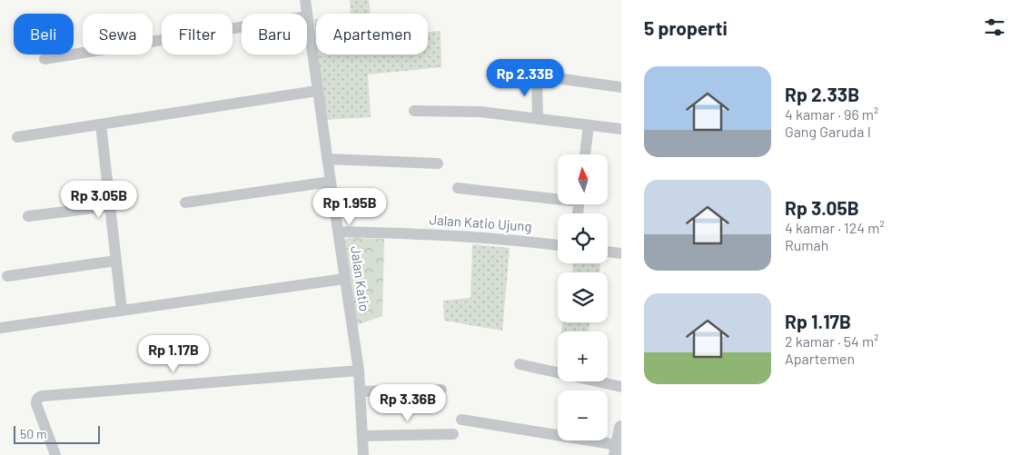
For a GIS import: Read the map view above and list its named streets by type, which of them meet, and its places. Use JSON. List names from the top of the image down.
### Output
{
  "streets": {
    "street": ["Jalan Katio Ujung", "Jalan Katio"]
  },
  "crossings": [
    ["Jalan Katio Ujung", "Jalan Katio"]
  ],
  "scale_bar": "50 m",
  "north": "top",
  "page": {
    "heading": "5 properti",
    "chip": [
      "Beli",
      "Sewa",
      "Filter",
      "Baru",
      "Apartemen"
    ],
    "list": [
      {
        "name": "Rp 2.33B",
        "note": "4 kamar · 96 m² · Gang Garuda I"
      },
      {
        "name": "Rp 3.05B",
        "note": "4 kamar · 124 m² · Rumah"
      },
      {
        "name": "Rp 1.17B",
        "note": "2 kamar · 54 m² · Apartemen"
      }
    ],
    "price": [
      "Rp 2.33B",
      "Rp 3.05B",
      "Rp 1.95B",
      "Rp 1.17B",
      "Rp 3.36B"
    ],
    "map_buttons": ["+", "−"],
    "scale": "50 m"
  }
}
